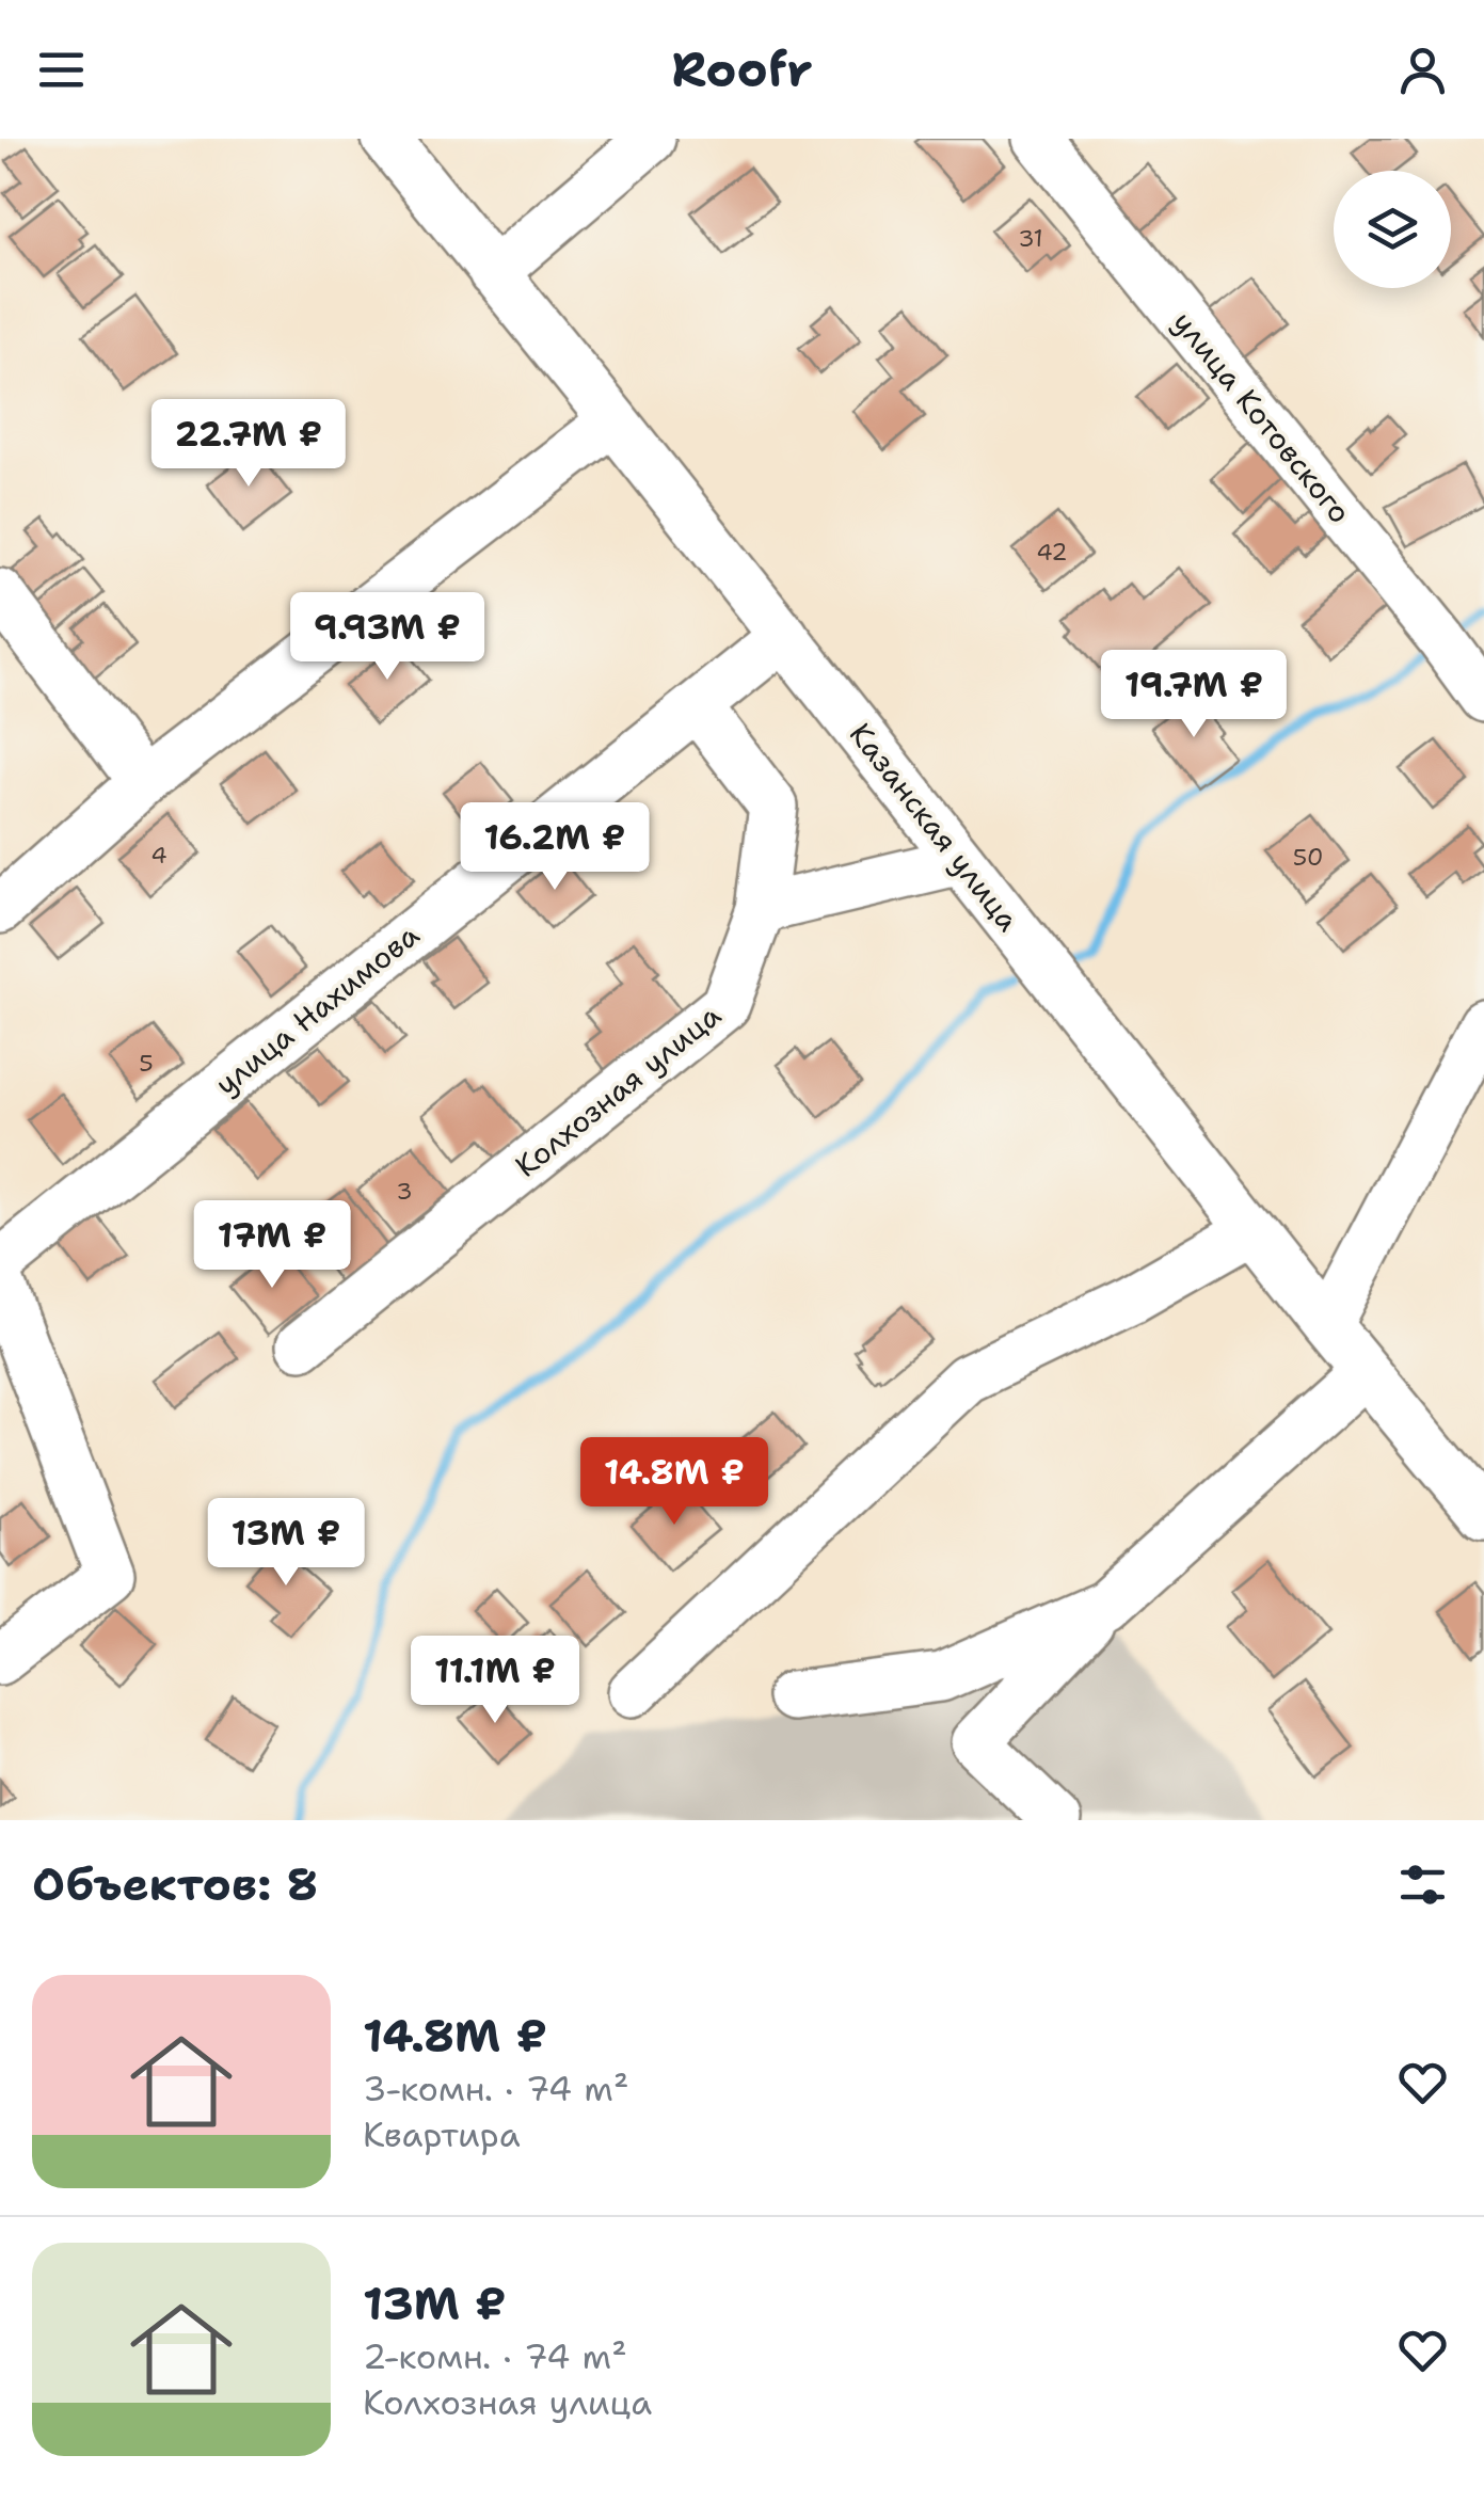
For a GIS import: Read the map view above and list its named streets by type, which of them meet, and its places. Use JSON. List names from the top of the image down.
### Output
{
  "streets": {
    "street": [
      "улица Котовского",
      "Казанская улица",
      "улица Нахимова",
      "Колхозная улица"
    ]
  },
  "crossings": [
    ["Казанская улица", "улица Нахимова"],
    ["улица Нахимова", "Колхозная улица"]
  ],
  "house_numbers": [
    "31",
    "42",
    "4",
    "50",
    "5",
    "3"
  ],
  "page": {
    "header": "Roofr",
    "price": [
      "22.7M ₽",
      "9.93M ₽",
      "19.7M ₽",
      "16.2M ₽",
      "17M ₽",
      "14.8M ₽",
      "13M ₽",
      "11.1M ₽"
    ],
    "heading": "Объектов: 8",
    "list": [
      {
        "name": "14.8M ₽",
        "note": "3-комн. · 74 m² · Квартира"
      },
      {
        "name": "13M ₽",
        "note": "2-комн. · 74 m² · Колхозная улица"
      }
    ]
  }
}
